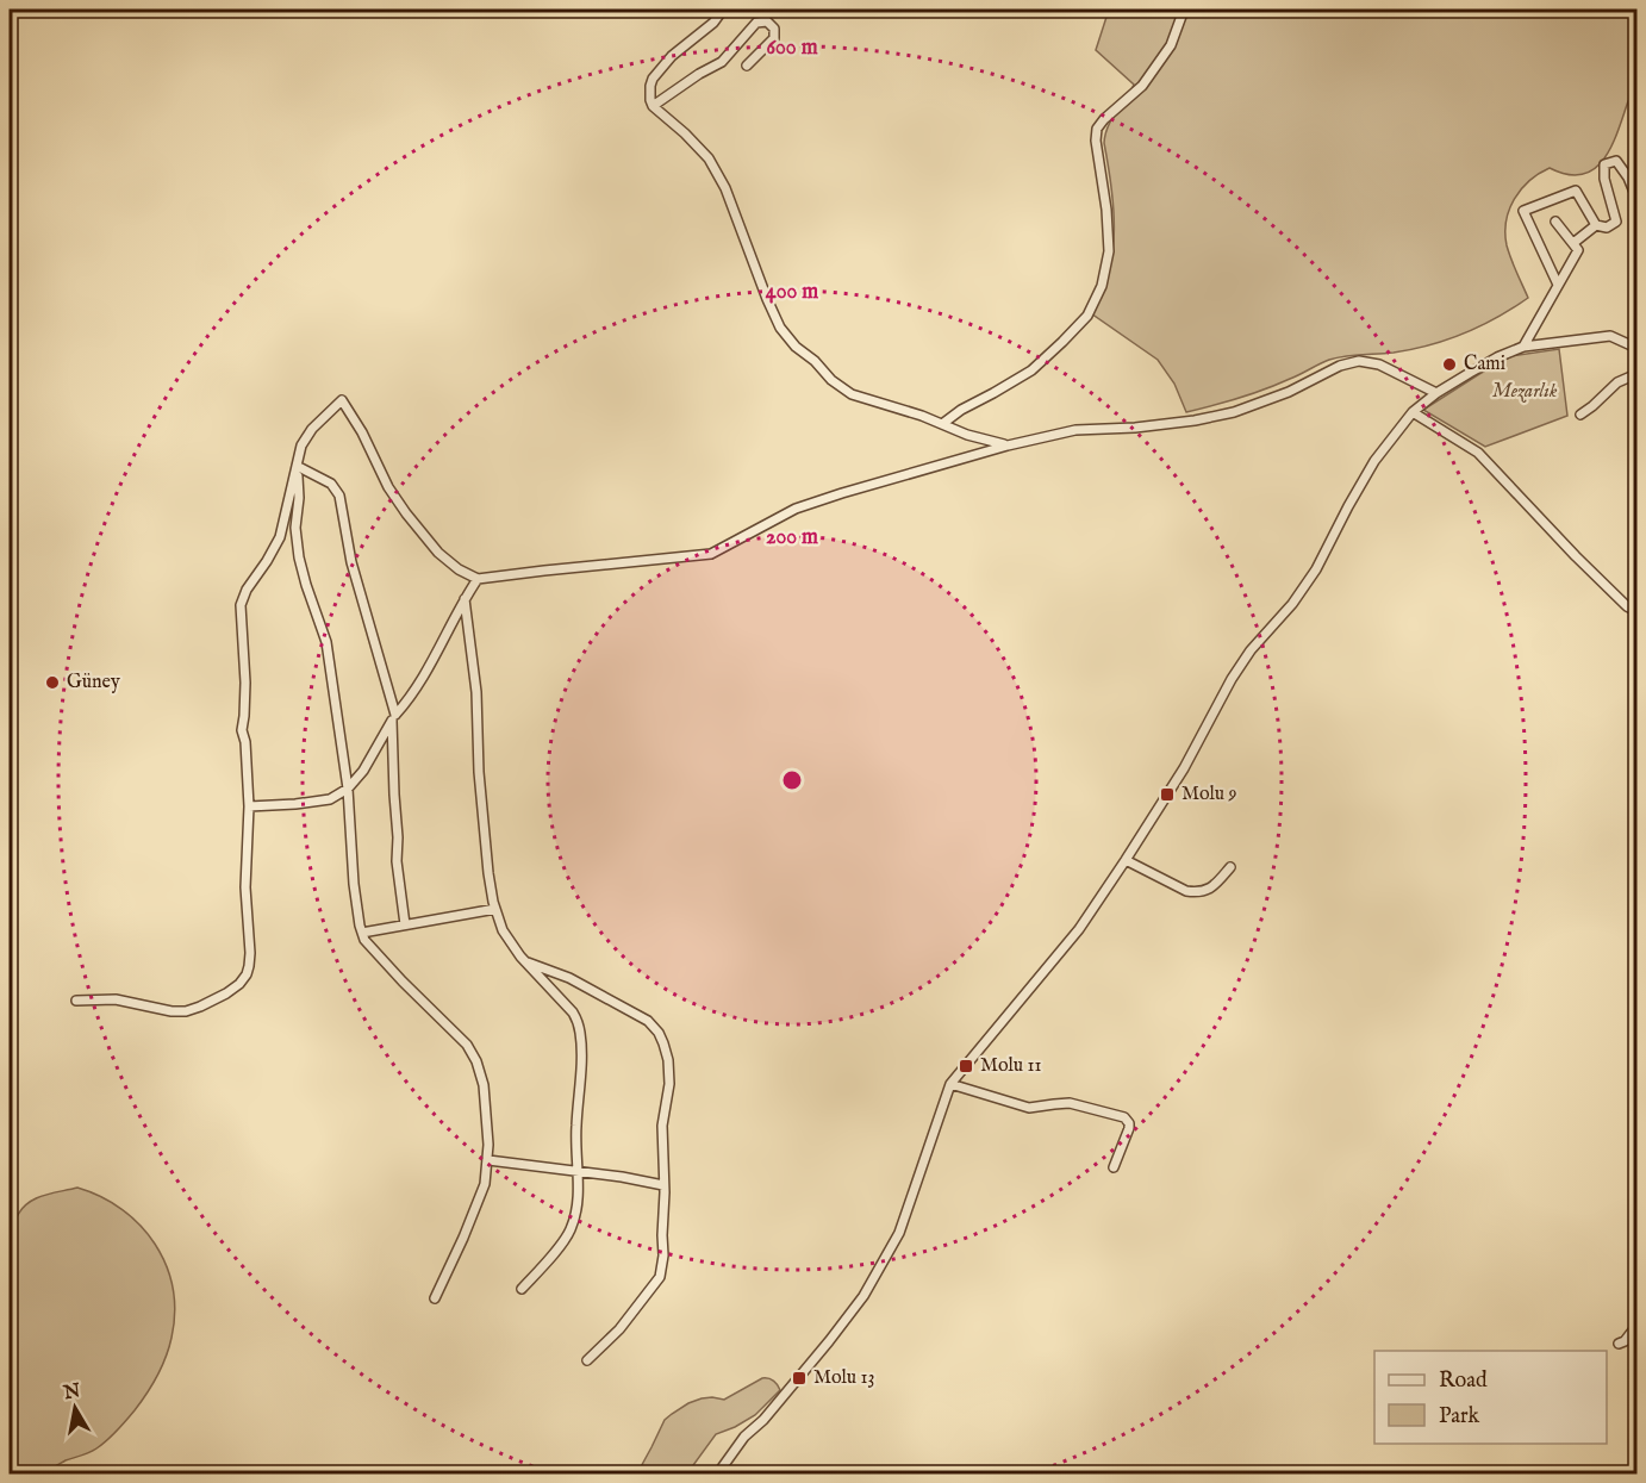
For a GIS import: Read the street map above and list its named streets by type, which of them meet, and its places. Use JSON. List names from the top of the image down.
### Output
{
  "parks": ["Mezarlık"],
  "places": {
    "other": ["Cami", "Güney"],
    "transit": ["Molu 9", "Molu 11", "Molu 13"]
  },
  "legend": ["Road", "Park"],
  "north": "top",
  "rings": ["600 m", "400 m", "200 m"]
}
